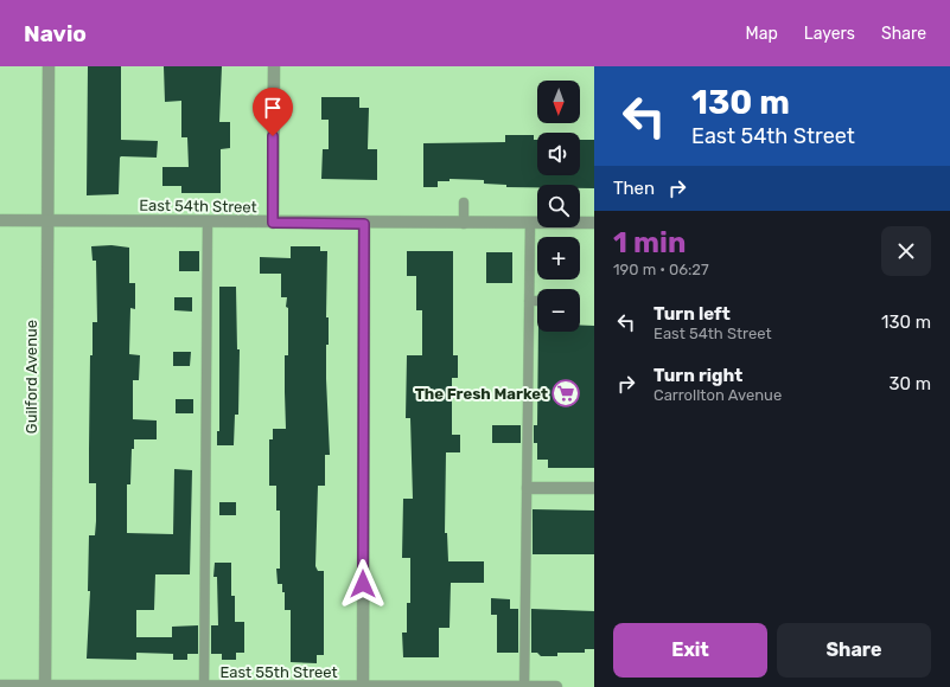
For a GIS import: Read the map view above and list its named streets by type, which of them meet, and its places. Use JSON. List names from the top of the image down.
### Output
{
  "streets": {
    "street": ["East 54th Street", "Guilford Avenue", "East 55th Street"]
  },
  "crossings": [
    ["East 54th Street", "Guilford Avenue"],
    ["Guilford Avenue", "East 55th Street"]
  ],
  "places": {
    "supermarket": ["The Fresh Market"]
  },
  "north": "bottom",
  "page": {
    "header": "Navio",
    "nav": ["Map", "Layers", "Share"],
    "turn": ["130 m", "East 54th Street"],
    "map_buttons": ["+", "−"],
    "then": "Then",
    "heading": ["1 min", "190 m · 06:27"],
    "list": [
      {
        "name": "Turn left",
        "note": "East 54th Street",
        "value": "130 m"
      },
      {
        "name": "Turn right",
        "note": "Carrollton Avenue",
        "value": "30 m"
      }
    ],
    "buttons": ["Exit", "Share"]
  }
}
